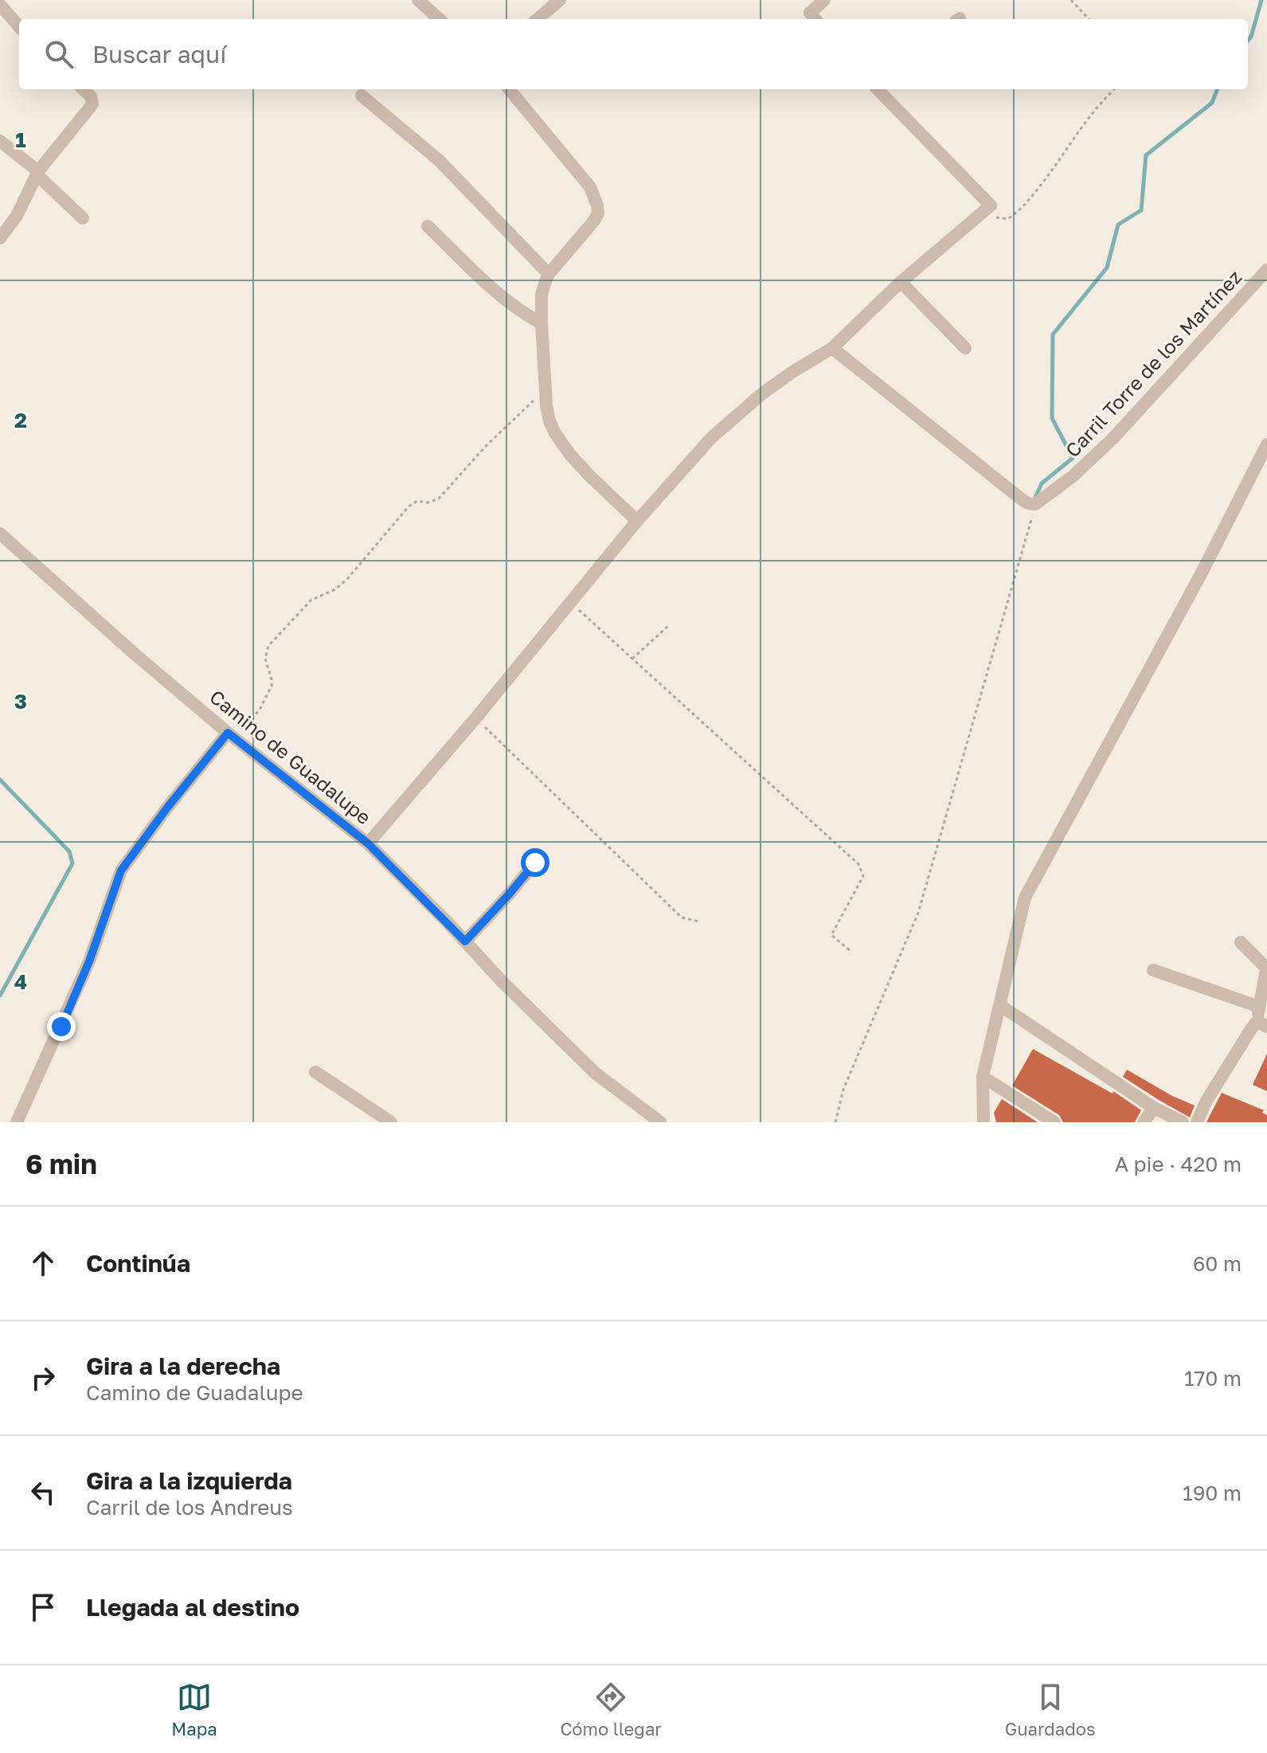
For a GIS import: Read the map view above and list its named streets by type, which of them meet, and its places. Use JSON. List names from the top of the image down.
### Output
{
  "streets": {
    "street": ["Carril Torre de los Martínez", "Camino de Guadalupe"]
  },
  "page": {
    "search": "Buscar aquí",
    "heading": ["6 min", "A pie · 420 m"],
    "list": [
      ["Continúa", "60 m"],
      ["Gira a la derecha", "Camino de Guadalupe", "170 m"],
      ["Gira a la izquierda", "Carril de los Andreus", "190 m"],
      "Llegada al destino"
    ],
    "nav": ["Mapa", "Cómo llegar", "Guardados"]
  },
  "grid": {
    "rows": [
      "1",
      "2",
      "3",
      "4"
    ]
  }
}
